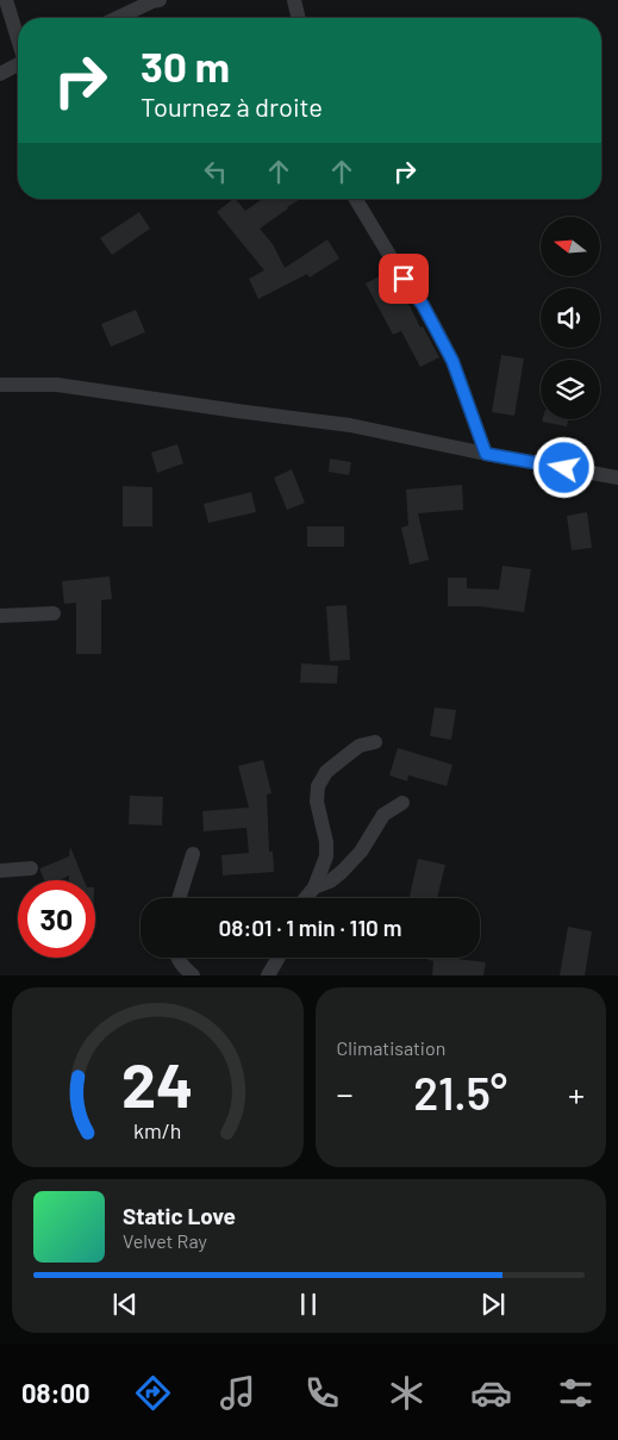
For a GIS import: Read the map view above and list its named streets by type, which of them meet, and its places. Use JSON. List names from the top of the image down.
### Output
{
  "north": "left",
  "page": {
    "turn": ["30 m", "Tournez à droite"],
    "limit": "30",
    "trip": "08:01 · 1 min · 110 m",
    "tile": "Climatisation",
    "heat": ["−", "21.5°", "+"],
    "song": ["Static Love", "Velvet Ray"],
    "tabs": "08:00",
    "gauge": ["24", "km/h"]
  }
}
